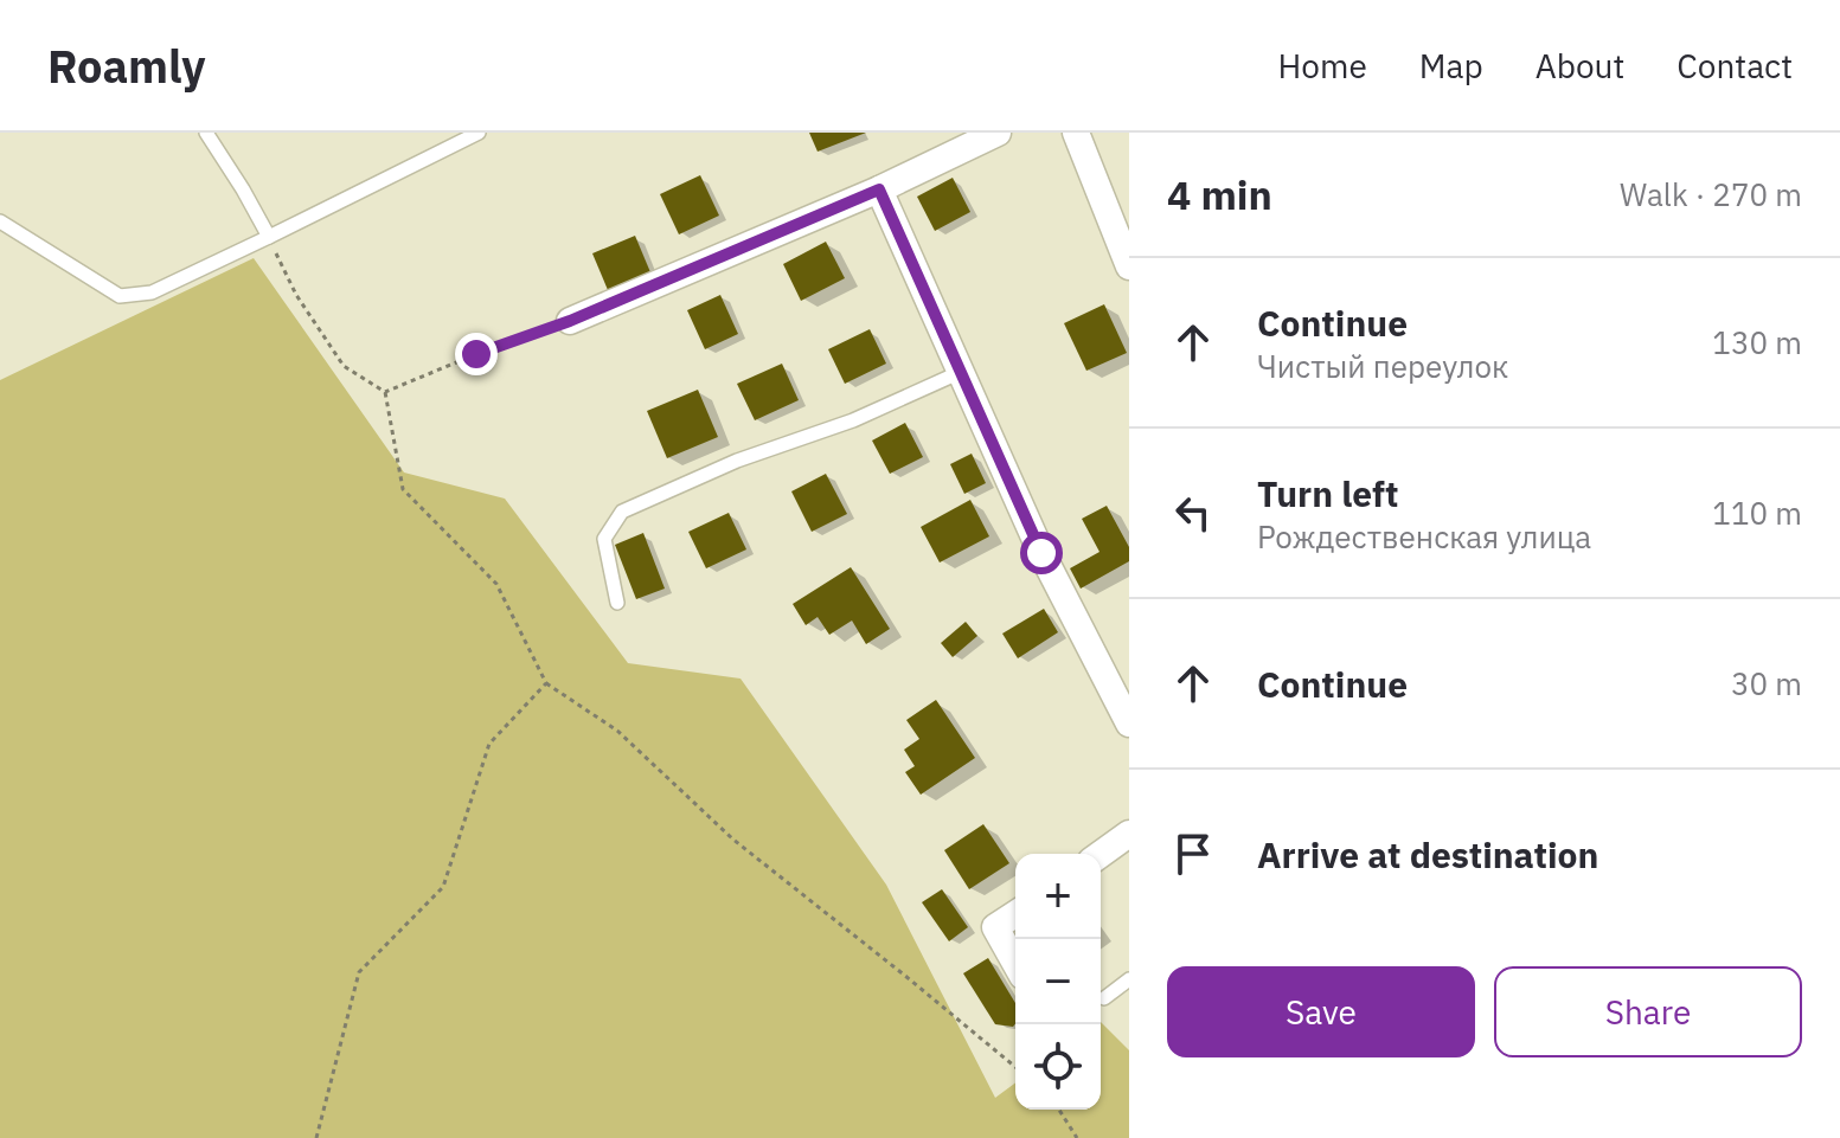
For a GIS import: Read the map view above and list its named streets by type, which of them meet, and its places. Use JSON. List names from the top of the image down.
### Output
{
  "page": {
    "header": "Roamly",
    "nav": [
      "Home",
      "Map",
      "About",
      "Contact"
    ],
    "heading": ["4 min", "Walk · 270 m"],
    "list": [
      ["Continue", "Чистый переулок", "130 m"],
      ["Turn left", "Рождественская улица", "110 m"],
      ["Continue", "30 m"],
      "Arrive at destination"
    ],
    "map_buttons": ["+", "−"],
    "buttons": ["Save", "Share"]
  }
}
